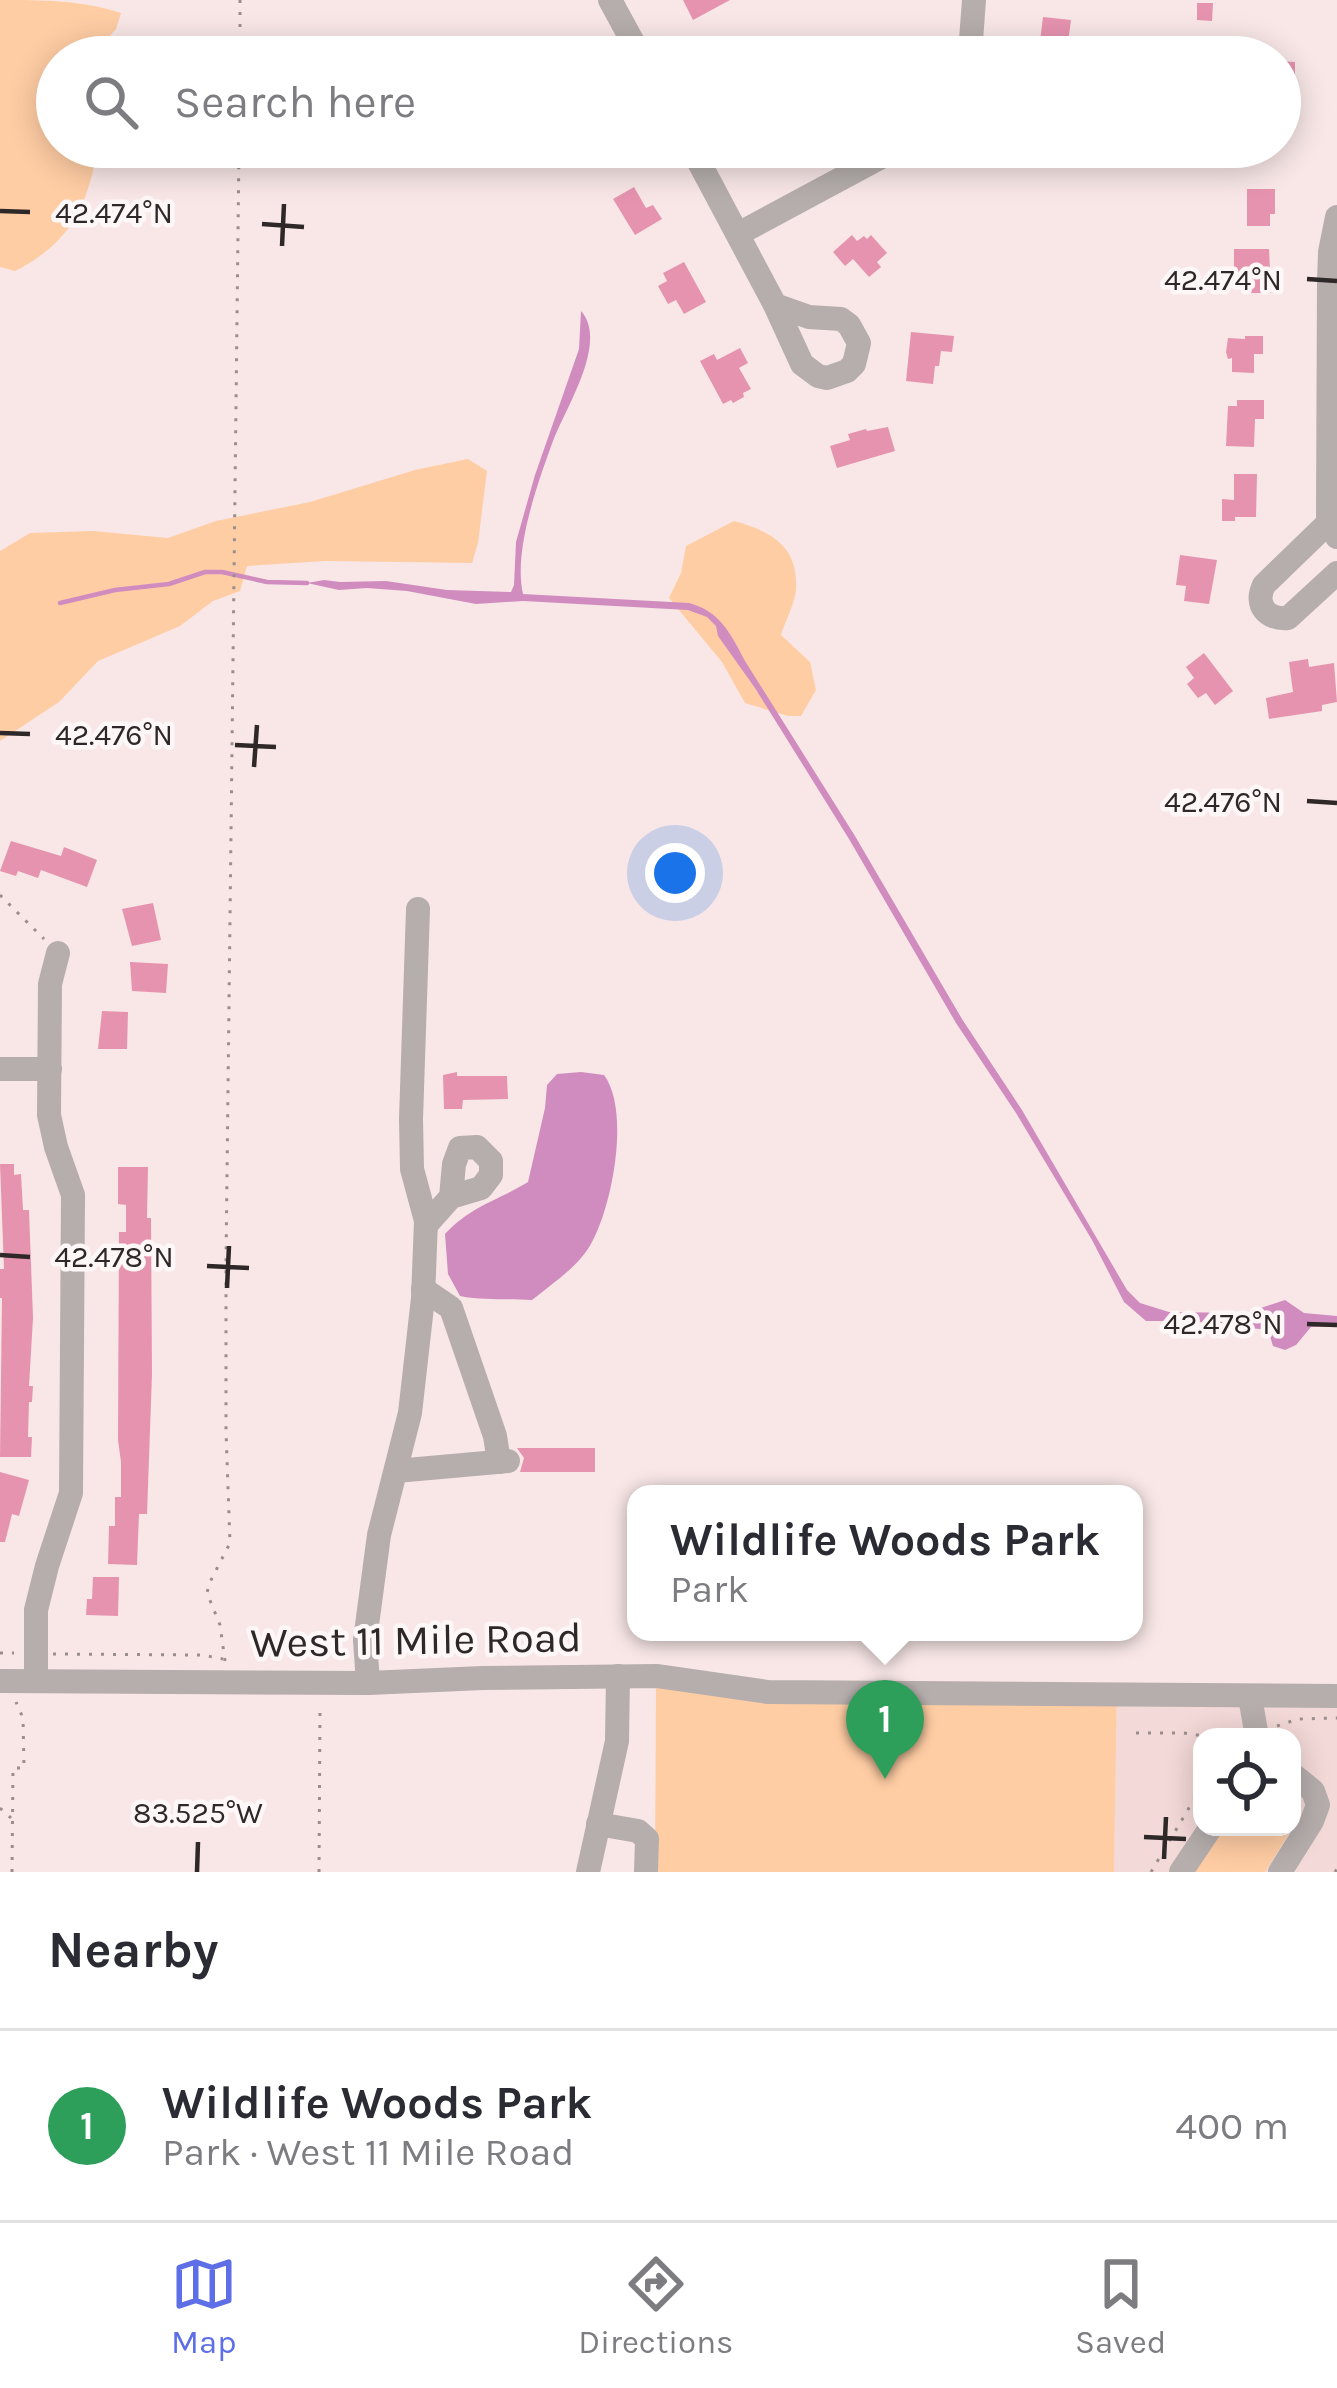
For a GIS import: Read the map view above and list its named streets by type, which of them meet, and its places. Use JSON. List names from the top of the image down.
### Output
{
  "streets": {
    "street": ["West 11 Mile Road"]
  },
  "page": {
    "search": "Search here",
    "popup": ["Wildlife Woods Park", "Park"],
    "pins": "1",
    "heading": "Nearby",
    "list": [
      {
        "mark": "1",
        "name": "Wildlife Woods Park",
        "note": "Park · West 11 Mile Road",
        "value": "400 m"
      }
    ],
    "nav": ["Map", "Directions", "Saved"]
  },
  "coordinates": [
    "42.474°N",
    "42.476°N",
    "42.478°N",
    "83.525°W"
  ]
}
